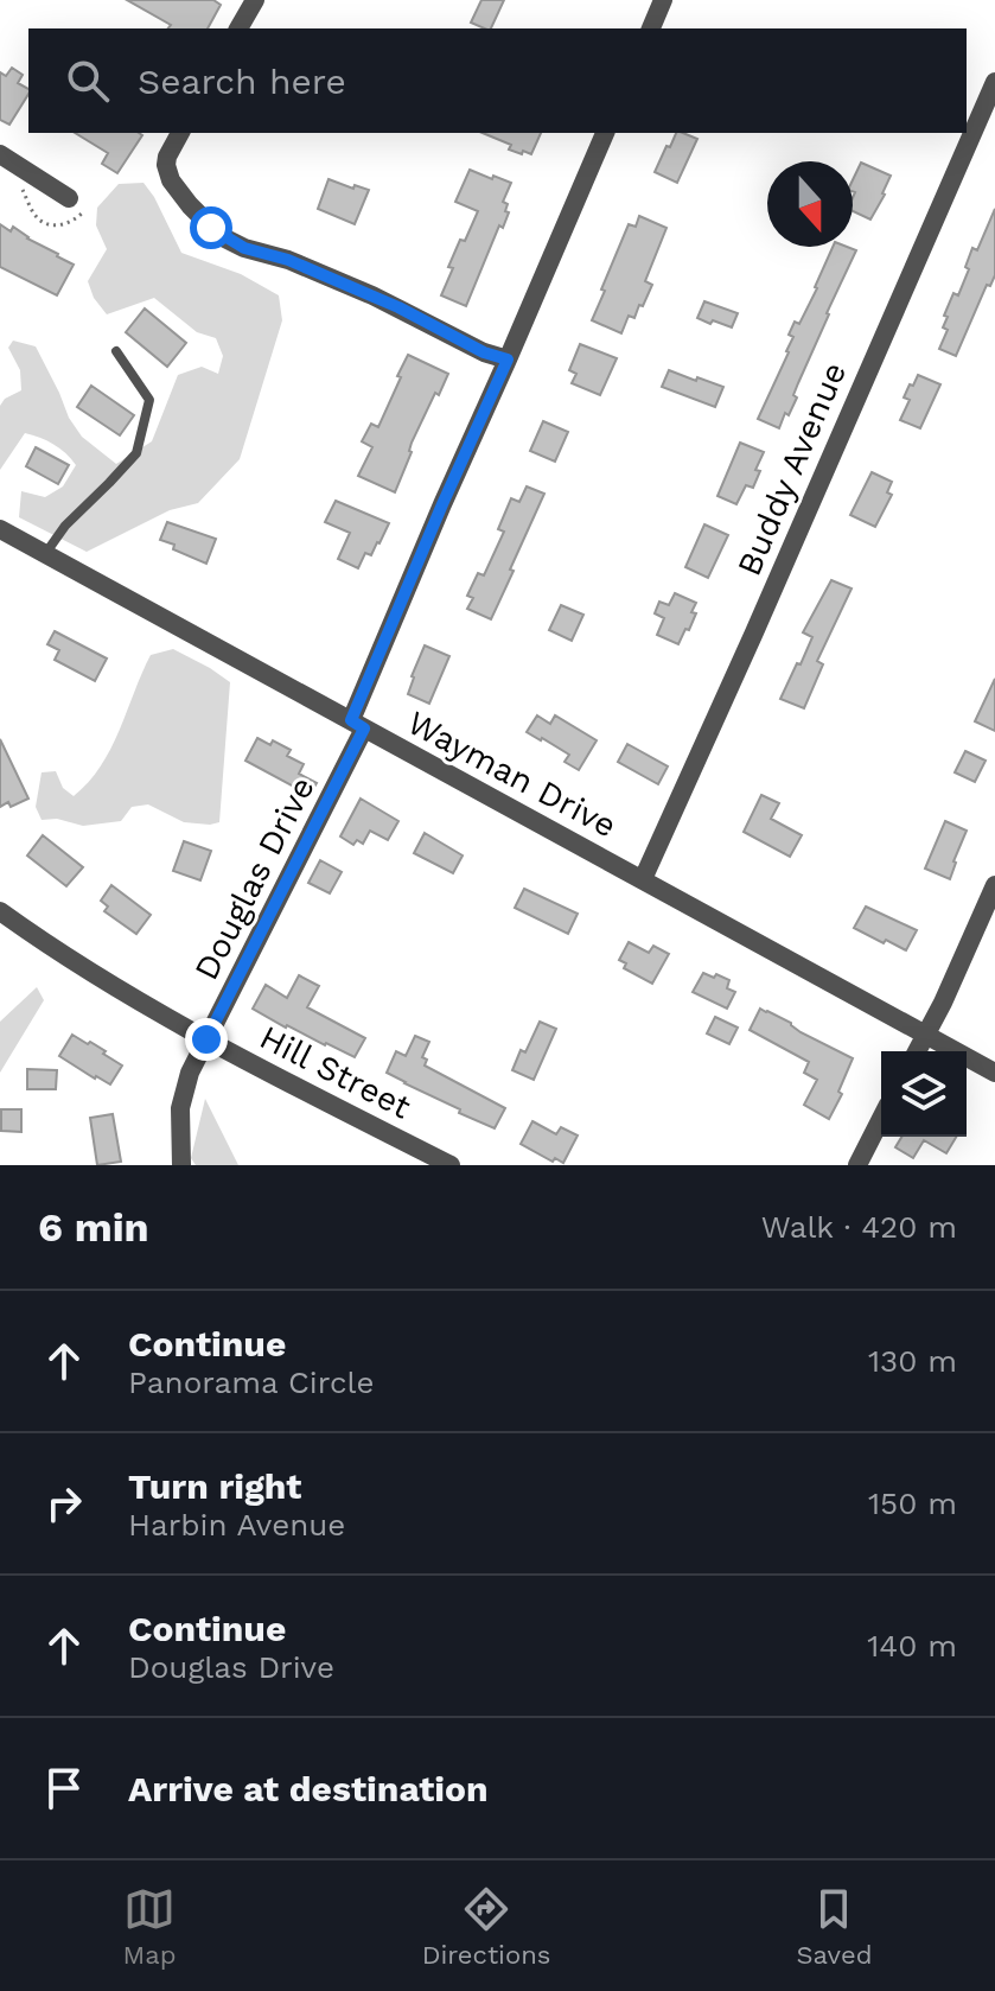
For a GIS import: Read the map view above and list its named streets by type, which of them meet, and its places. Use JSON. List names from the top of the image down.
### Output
{
  "streets": {
    "street": [
      "Buddy Avenue",
      "Wayman Drive",
      "Douglas Drive",
      "Hill Street"
    ]
  },
  "crossings": [
    ["Buddy Avenue", "Wayman Drive"],
    ["Wayman Drive", "Douglas Drive"],
    ["Douglas Drive", "Hill Street"]
  ],
  "north": "bottom",
  "page": {
    "search": "Search here",
    "heading": ["6 min", "Walk · 420 m"],
    "list": [
      ["Continue", "Panorama Circle", "130 m"],
      ["Turn right", "Harbin Avenue", "150 m"],
      ["Continue", "Douglas Drive", "140 m"],
      "Arrive at destination"
    ],
    "nav": ["Map", "Directions", "Saved"]
  }
}
